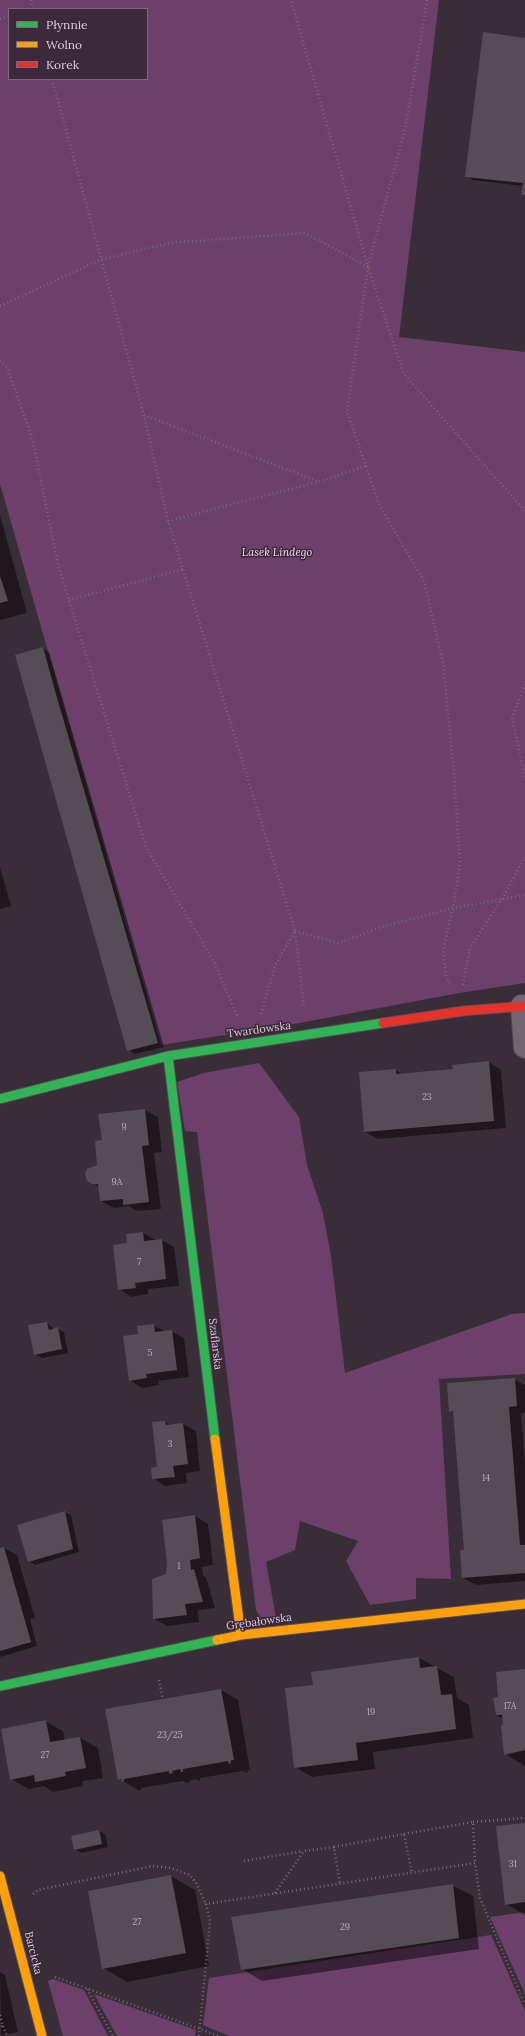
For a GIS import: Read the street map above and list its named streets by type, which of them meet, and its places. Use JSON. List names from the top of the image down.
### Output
{
  "streets": {
    "street": [
      "Twardowska",
      "Szaflarska",
      "Grębałowska",
      "Barcicka"
    ]
  },
  "crossings": [
    ["Twardowska", "Szaflarska"],
    ["Szaflarska", "Grębałowska"]
  ],
  "parks": ["Lasek Lindego"],
  "house_numbers": [
    "23",
    "9",
    "9A",
    "7",
    "5",
    "3",
    "14",
    "1",
    "17A",
    "19",
    "23/25",
    "27",
    "31",
    "27",
    "29"
  ],
  "legend": ["Płynnie", "Wolno", "Korek"]
}
